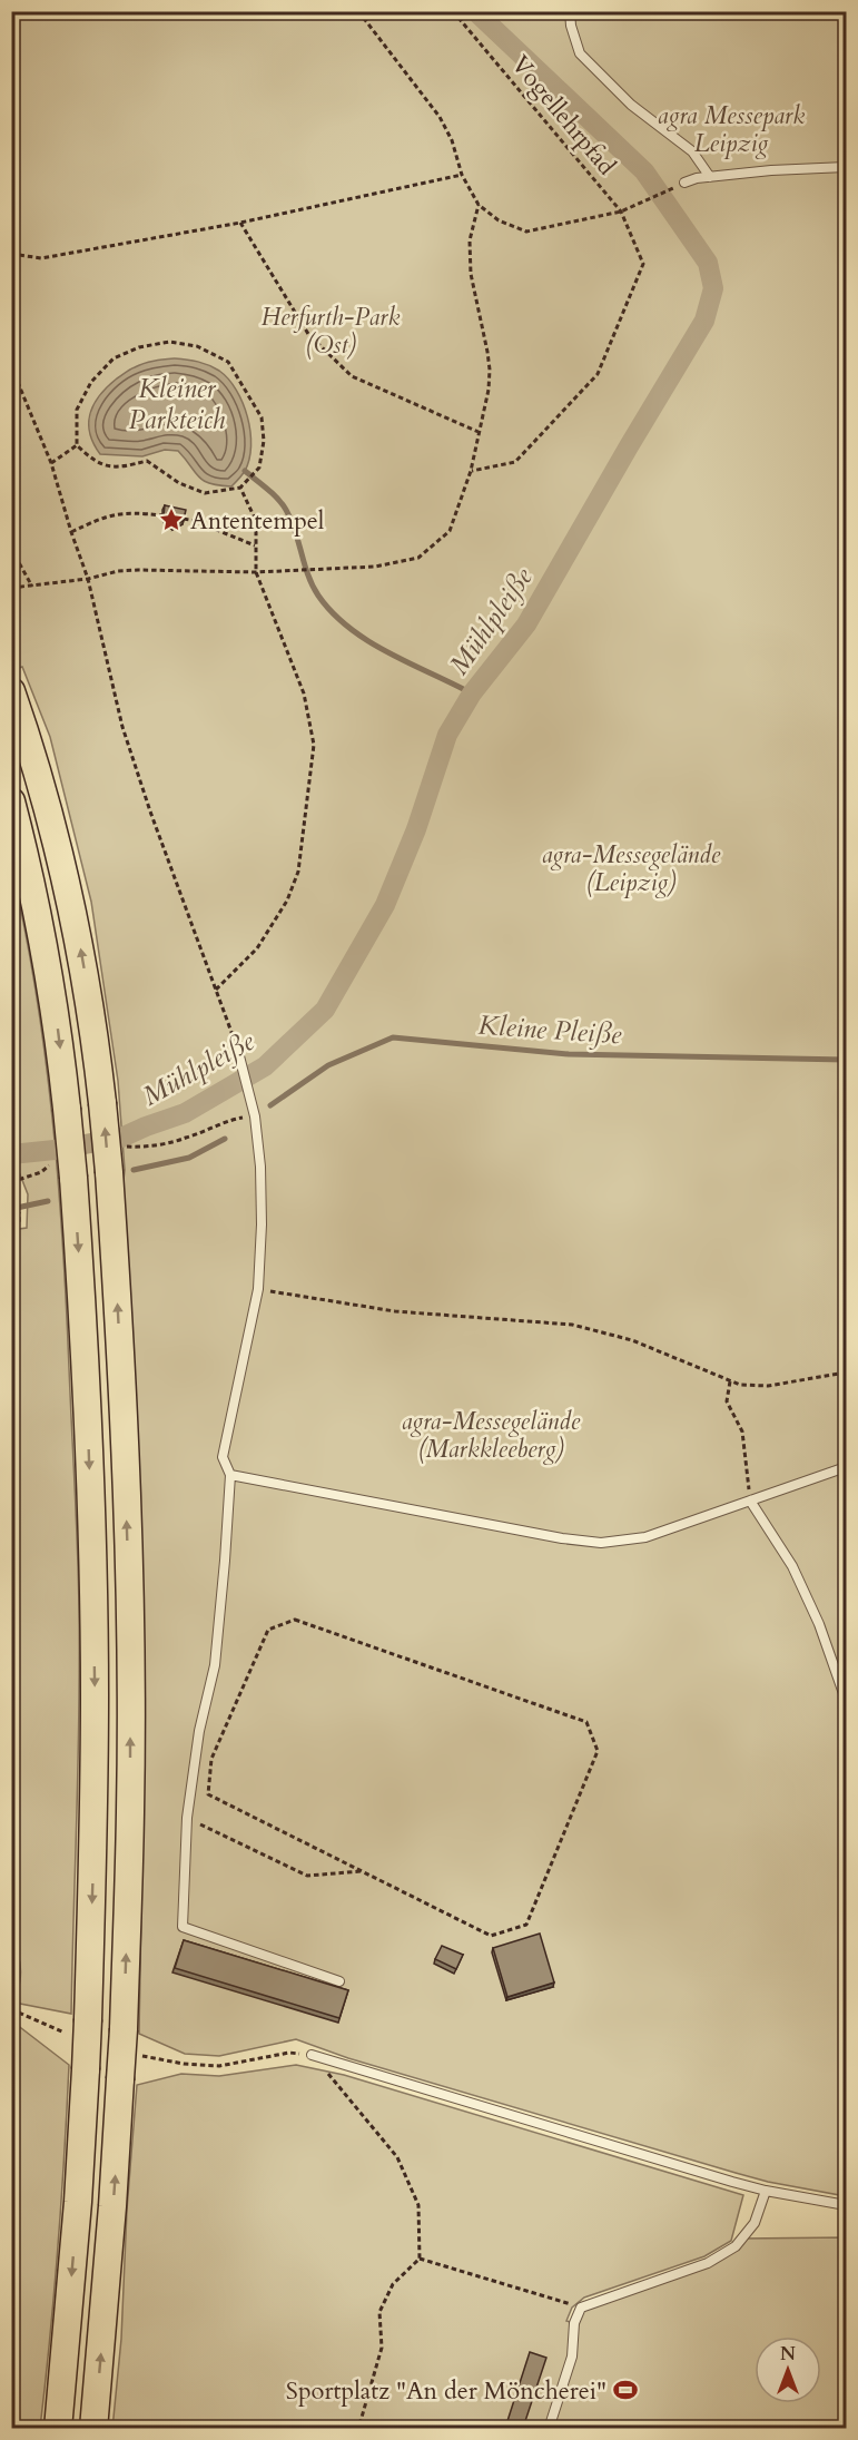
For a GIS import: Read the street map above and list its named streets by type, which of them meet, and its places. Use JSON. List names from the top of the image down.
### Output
{
  "streets": {
    "path": ["Vogellehrpfad"]
  },
  "water": ["Kleiner Parkteich", "Mühlpleiße", "Kleine Pleiße"],
  "parks": [
    "agra Messepark Leipzig",
    "Herfurth-Park (Ost)",
    "agra-Messegelände (Leipzig)",
    "agra-Messegelände (Markkleeberg)"
  ],
  "places": {
    "place": ["Antentempel"],
    "sports": ["Sportplatz \"An der Möncherei\""]
  },
  "north": "top"
}
